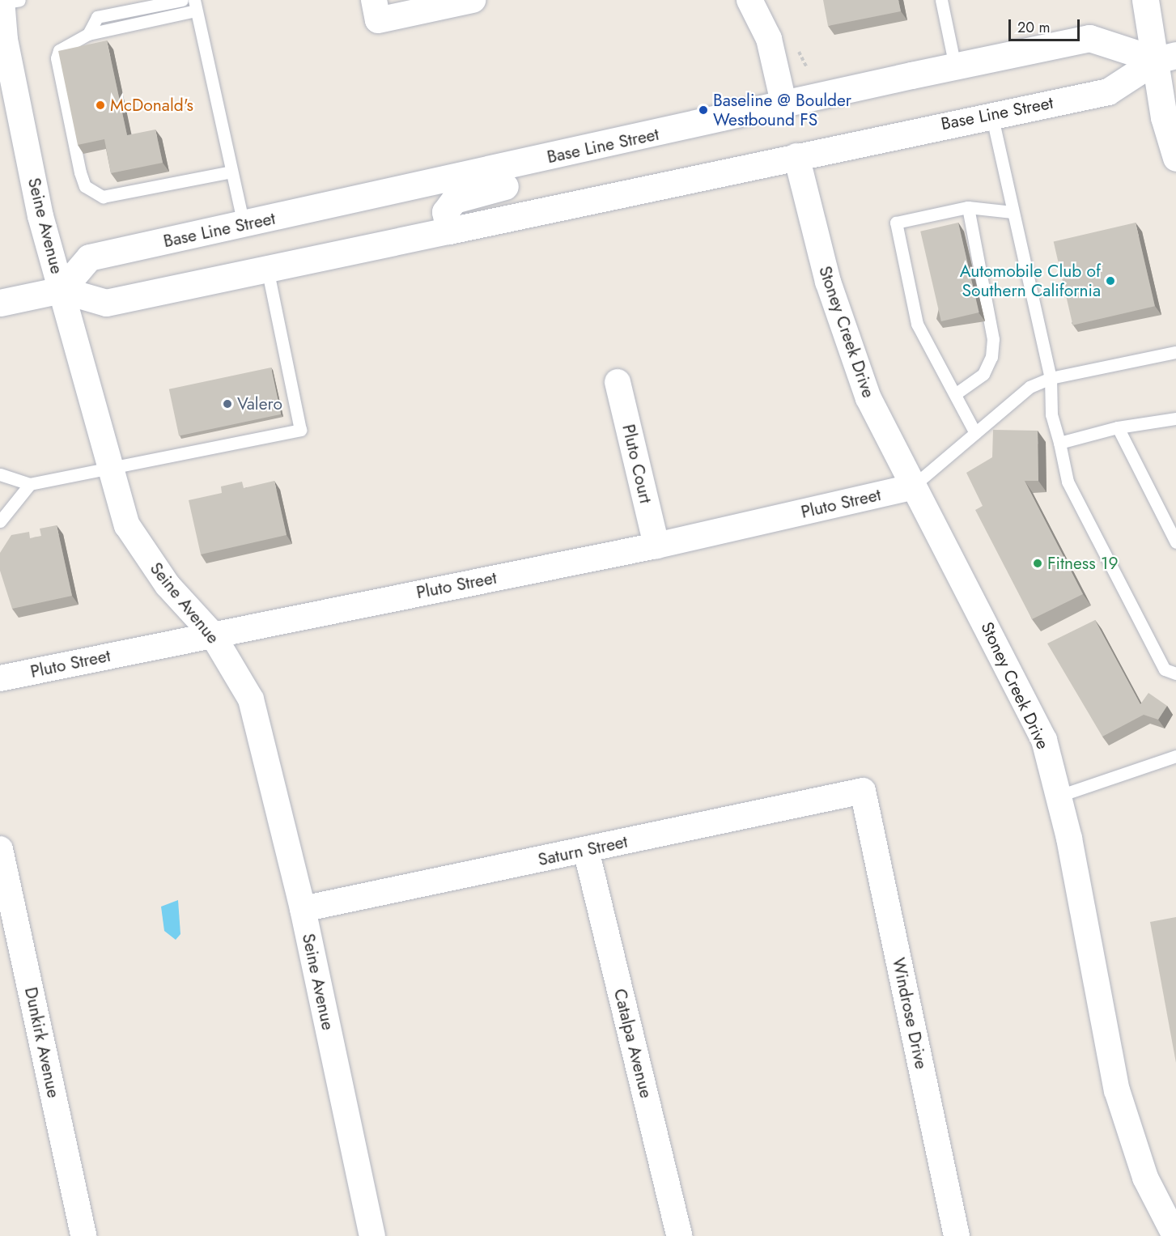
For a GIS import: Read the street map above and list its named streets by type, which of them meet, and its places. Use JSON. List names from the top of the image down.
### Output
{
  "streets": {
    "main road": ["Base Line Street"],
    "street": [
      "Seine Avenue",
      "Stoney Creek Drive",
      "Pluto Court",
      "Pluto Street",
      "Saturn Street",
      "Windrose Drive",
      "Dunkirk Avenue",
      "Catalpa Avenue"
    ]
  },
  "crossings": [
    ["Base Line Street", "Seine Avenue"],
    ["Base Line Street", "Stoney Creek Drive"],
    ["Seine Avenue", "Pluto Street"],
    ["Seine Avenue", "Saturn Street"],
    ["Stoney Creek Drive", "Pluto Street"],
    ["Pluto Court", "Pluto Street"],
    ["Saturn Street", "Windrose Drive"],
    ["Saturn Street", "Catalpa Avenue"]
  ],
  "places": [
    "McDonald's",
    "Baseline @ Boulder Westbound FS",
    "Automobile Club of Southern California",
    "Valero",
    "Fitness 19"
  ],
  "scale_bar": "20 m"
}
